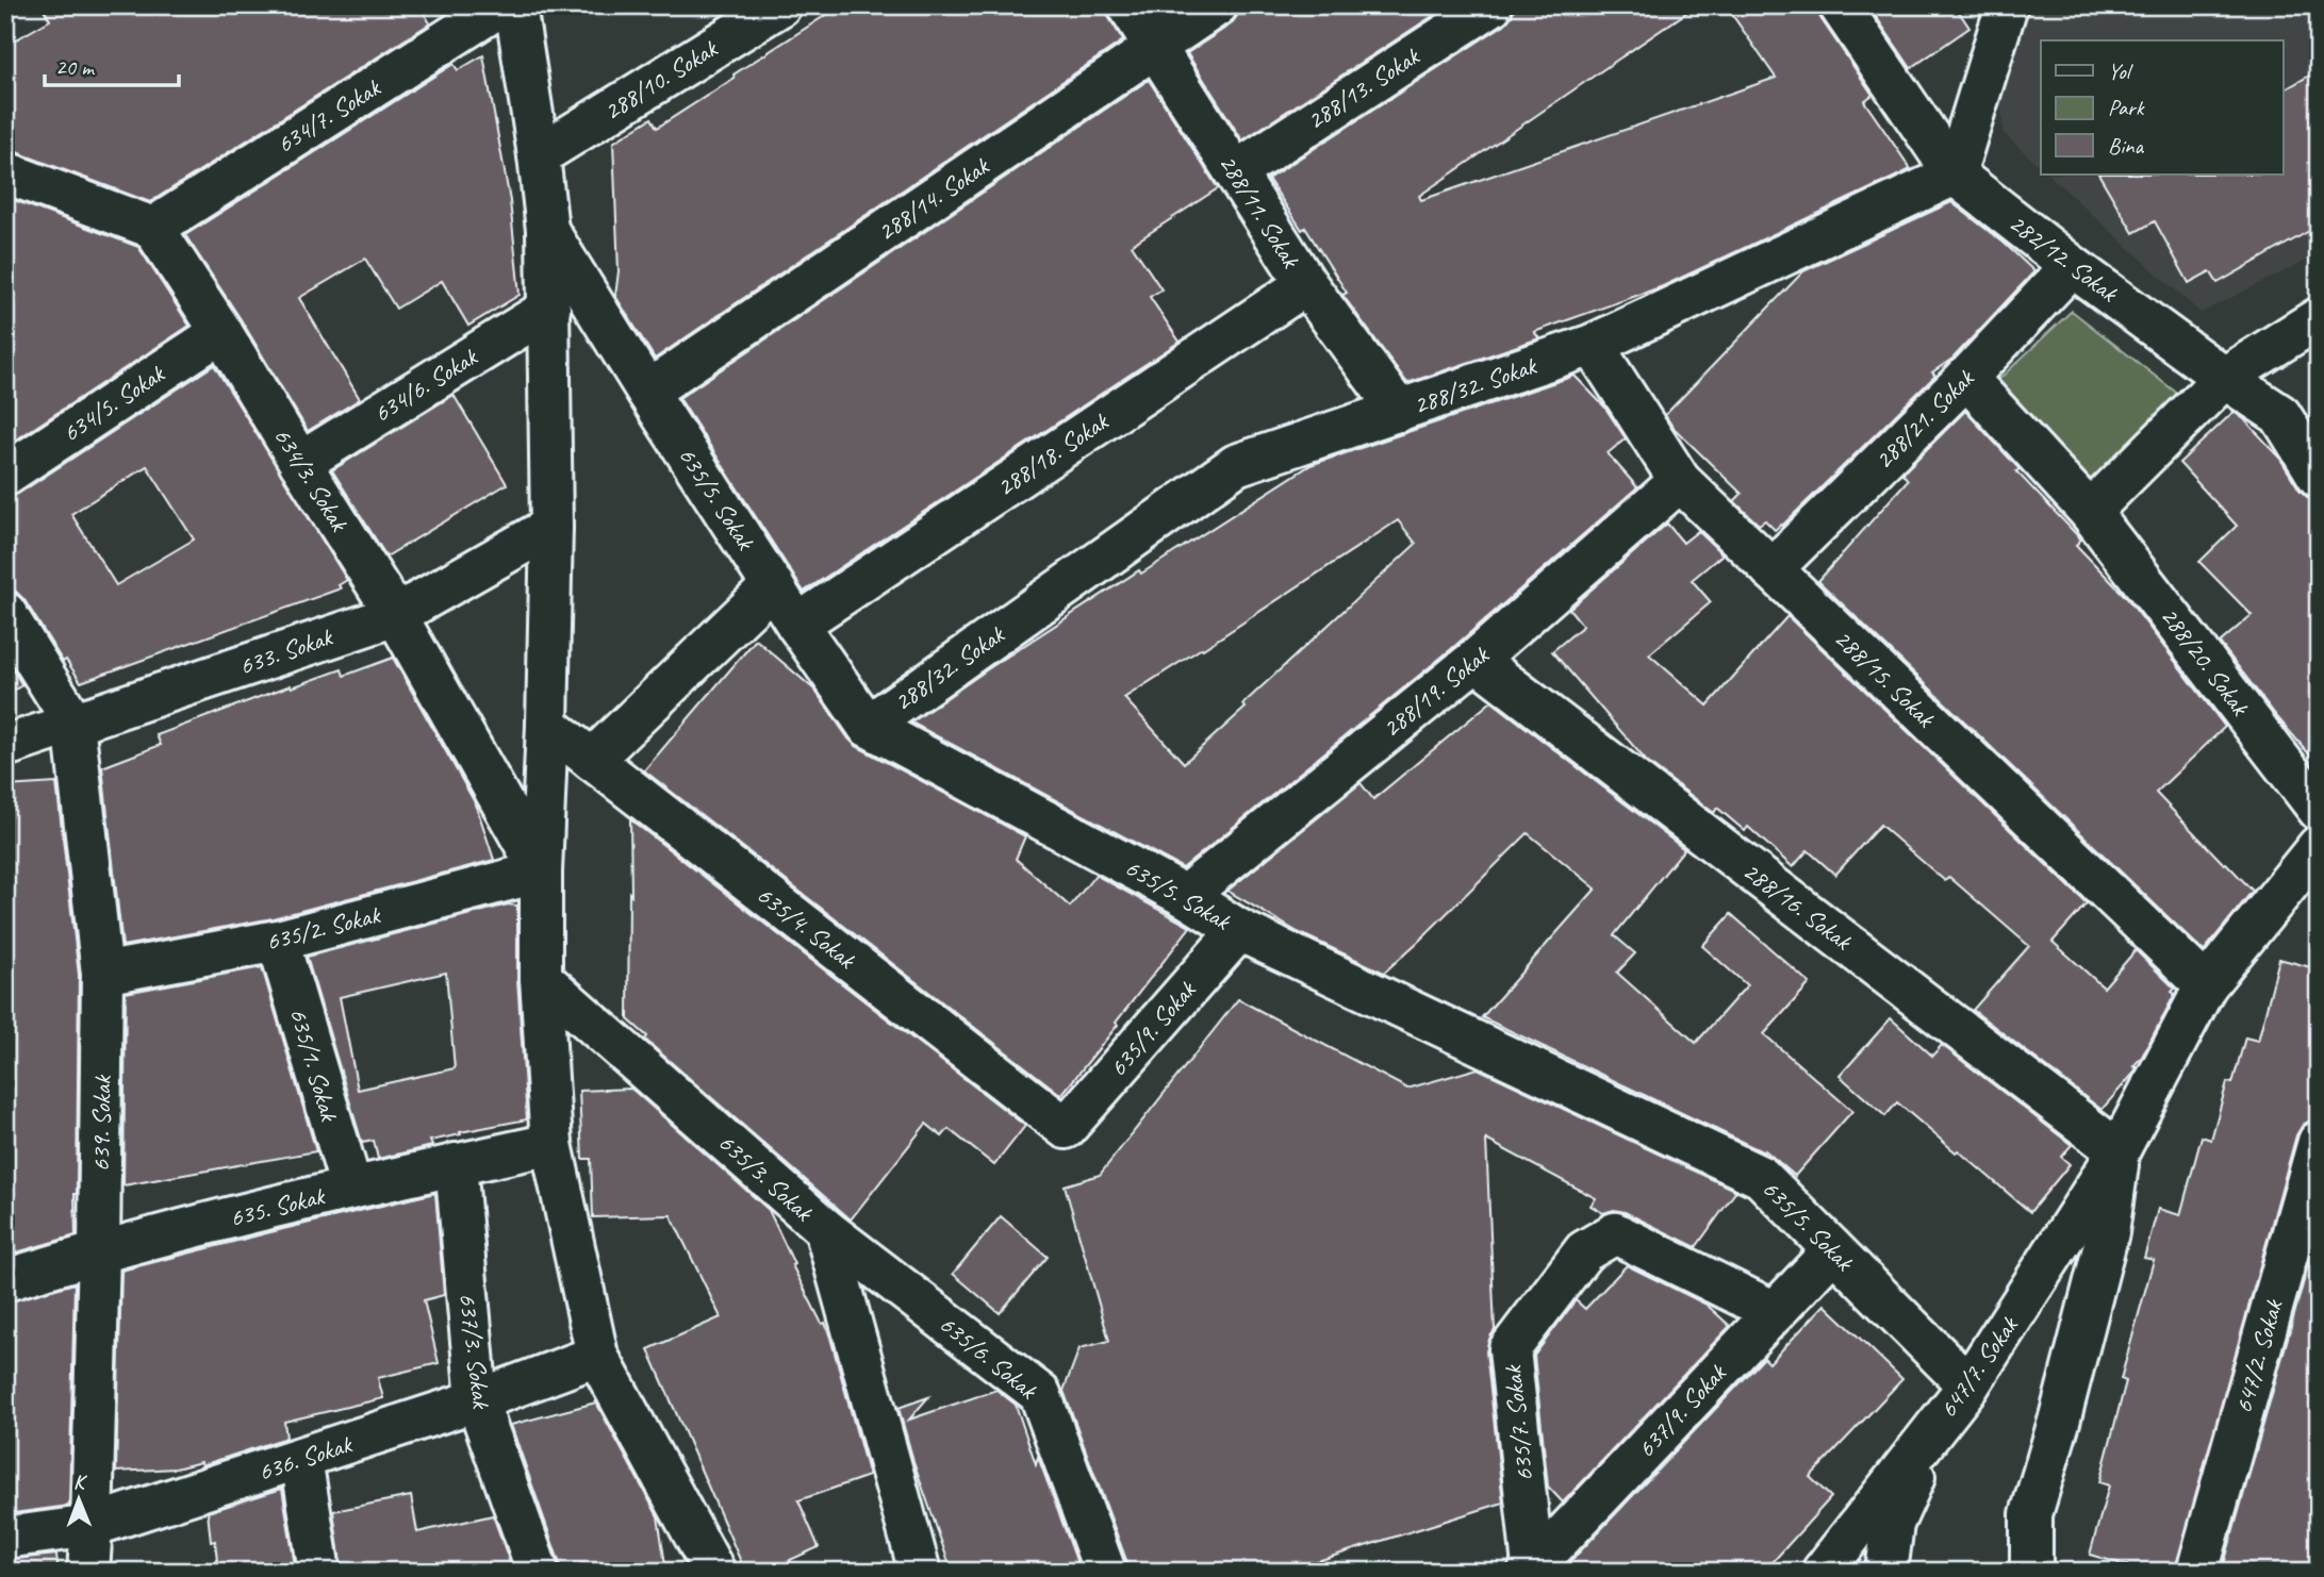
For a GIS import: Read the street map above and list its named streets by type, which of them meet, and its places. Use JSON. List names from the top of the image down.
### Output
{
  "streets": {
    "street": [
      "288/10. Sokak",
      "288/13. Sokak",
      "634/7. Sokak",
      "288/14. Sokak",
      "288/11. Sokak",
      "282/12. Sokak",
      "634/6. Sokak",
      "288/32. Sokak",
      "634/5. Sokak",
      "288/21. Sokak",
      "288/18. Sokak",
      "634/3. Sokak",
      "635/5. Sokak",
      "633. Sokak",
      "288/20. Sokak",
      "288/15. Sokak",
      "288/19. Sokak",
      "288/16. Sokak",
      "635/4. Sokak",
      "635/2. Sokak",
      "635/9. Sokak",
      "635/1. Sokak",
      "639. Sokak",
      "635/3. Sokak",
      "635. Sokak",
      "637/3. Sokak",
      "635/6. Sokak",
      "647/2. Sokak",
      "647/7. Sokak",
      "637/9. Sokak",
      "635/7. Sokak",
      "636. Sokak"
    ]
  },
  "crossings": [
    ["288/13. Sokak", "288/11. Sokak"],
    ["634/7. Sokak", "634/3. Sokak"],
    ["288/14. Sokak", "288/11. Sokak"],
    ["288/14. Sokak", "635/5. Sokak"],
    ["288/11. Sokak", "288/32. Sokak"],
    ["288/11. Sokak", "288/18. Sokak"],
    ["282/12. Sokak", "288/32. Sokak"],
    ["282/12. Sokak", "288/21. Sokak"],
    ["634/6. Sokak", "634/3. Sokak"],
    ["288/32. Sokak", "635/5. Sokak"],
    ["288/32. Sokak", "288/15. Sokak"],
    ["634/5. Sokak", "634/3. Sokak"],
    ["288/21. Sokak", "288/20. Sokak"],
    ["288/21. Sokak", "288/15. Sokak"],
    ["288/18. Sokak", "635/5. Sokak"],
    ["634/3. Sokak", "633. Sokak"],
    ["634/3. Sokak", "635/2. Sokak"],
    ["635/5. Sokak", "288/19. Sokak"],
    ["635/5. Sokak", "635/9. Sokak"],
    ["635/5. Sokak", "647/7. Sokak"],
    ["635/5. Sokak", "637/9. Sokak"],
    ["633. Sokak", "639. Sokak"],
    ["288/15. Sokak", "288/19. Sokak"],
    ["288/15. Sokak", "647/7. Sokak"],
    ["288/19. Sokak", "288/16. Sokak"],
    ["288/16. Sokak", "647/7. Sokak"],
    ["635/4. Sokak", "635/9. Sokak"],
    ["635/2. Sokak", "635/1. Sokak"],
    ["635/2. Sokak", "639. Sokak"],
    ["635/1. Sokak", "635. Sokak"],
    ["639. Sokak", "635. Sokak"],
    ["639. Sokak", "636. Sokak"],
    ["635/3. Sokak", "635/6. Sokak"],
    ["635. Sokak", "637/3. Sokak"],
    ["637/3. Sokak", "636. Sokak"],
    ["637/9. Sokak", "635/7. Sokak"]
  ],
  "legend": ["Yol", "Park", "Bina"],
  "scale_bar": "20 m",
  "north": "top"
}
